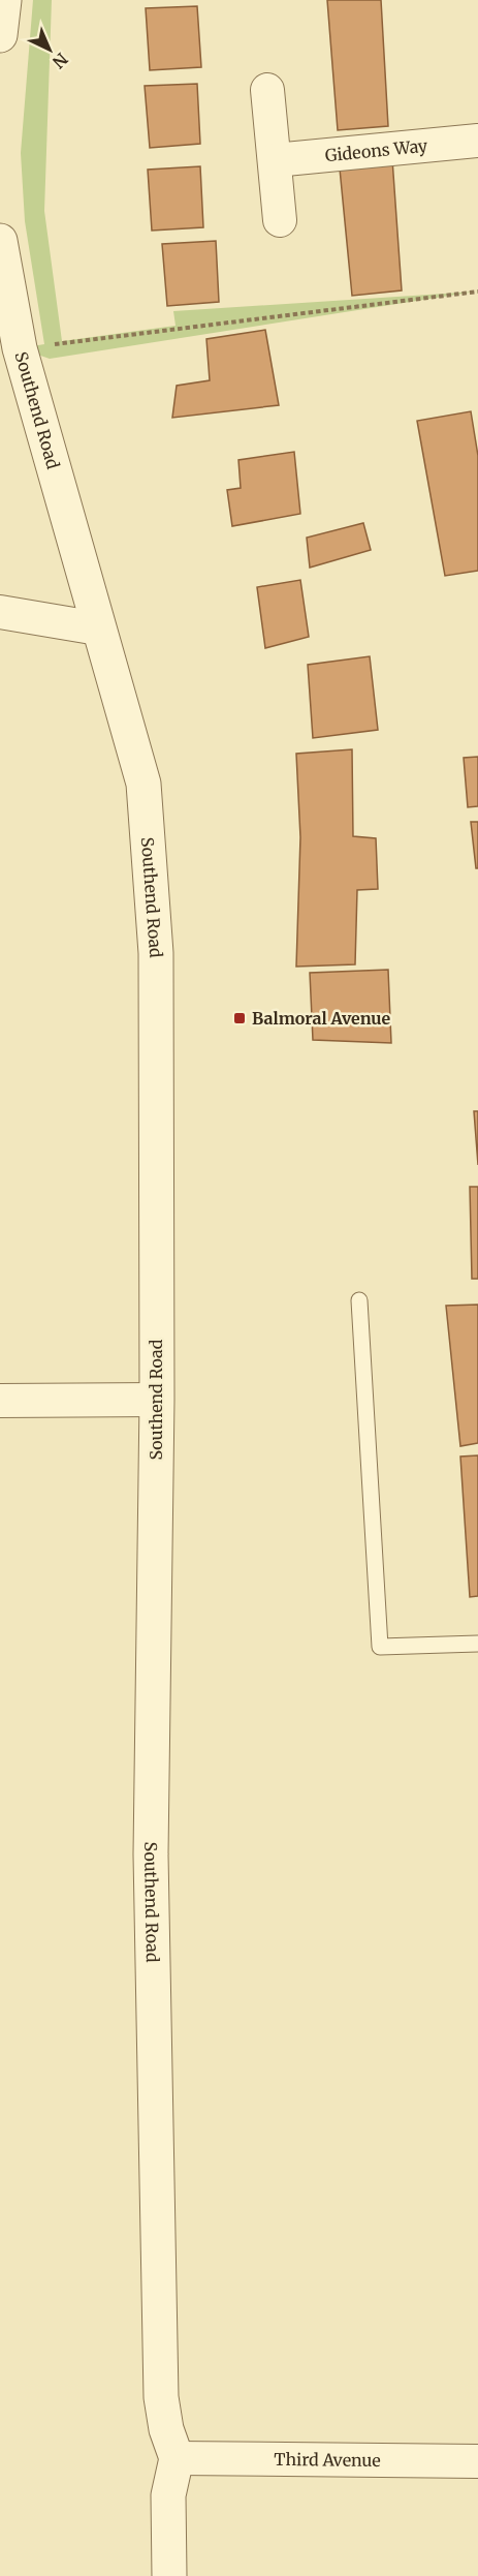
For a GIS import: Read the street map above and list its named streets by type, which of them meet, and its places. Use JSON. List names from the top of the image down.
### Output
{
  "streets": {
    "street": ["Gideons Way", "Southend Road", "Third Avenue"]
  },
  "crossings": [
    ["Southend Road", "Third Avenue"]
  ],
  "places": {
    "transit": ["Balmoral Avenue"]
  },
  "north": "bottom right"
}
